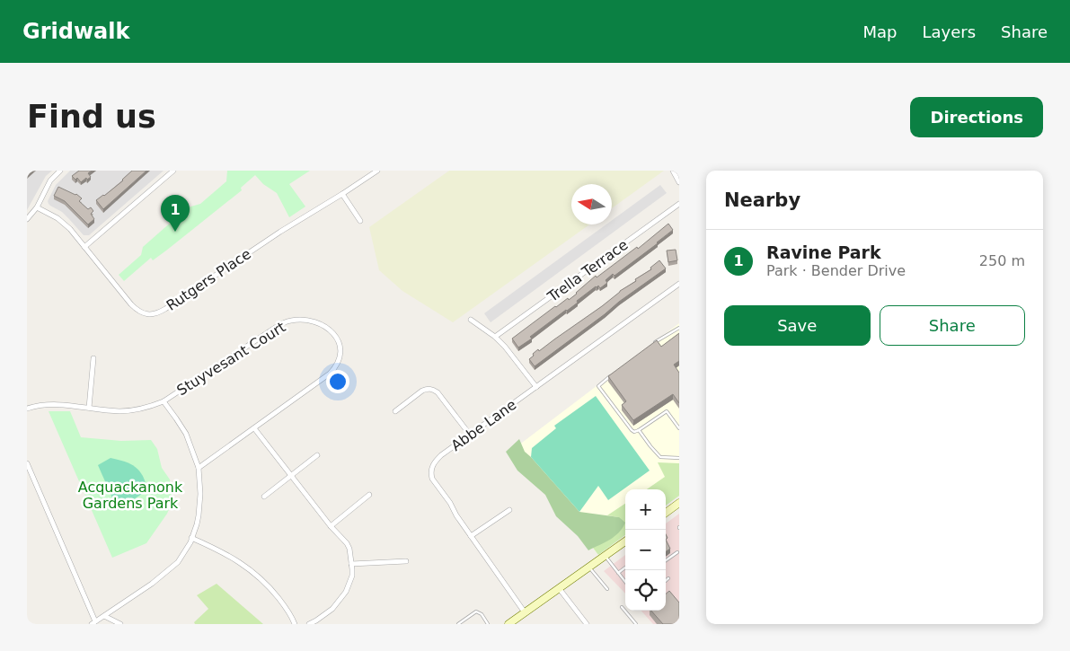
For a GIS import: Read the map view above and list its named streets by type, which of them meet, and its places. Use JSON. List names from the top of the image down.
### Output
{
  "streets": {
    "street": [
      "Trella Terrace",
      "Rutgers Place",
      "Stuyvesant Court",
      "Abbe Lane"
    ]
  },
  "parks": ["Acquackanonk Gardens Park"],
  "north": "left",
  "page": {
    "header": "Gridwalk",
    "nav": ["Map", "Layers", "Share"],
    "buttons": [
      "Directions",
      ["Save", "Share"]
    ],
    "title": "Find us",
    "heading": "Nearby",
    "pins": "1",
    "list": [
      {
        "mark": "1",
        "name": "Ravine Park",
        "note": "Park · Bender Drive",
        "value": "250 m"
      }
    ],
    "map_buttons": ["+", "−"]
  }
}
